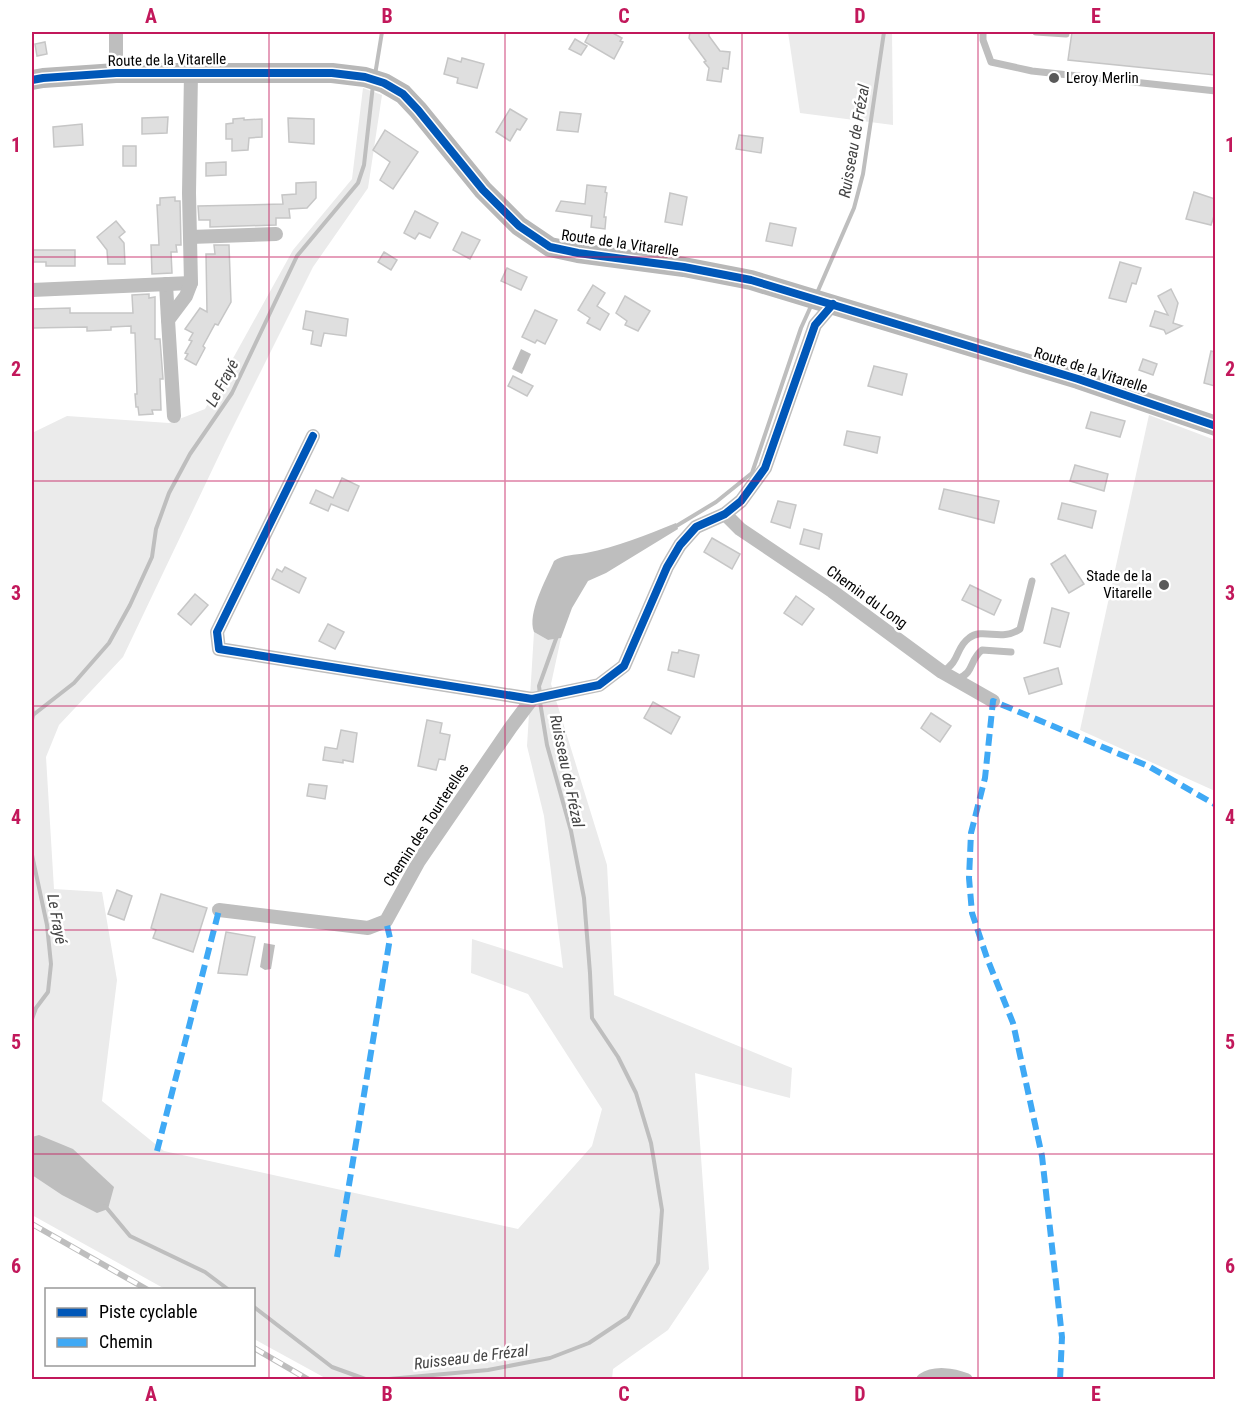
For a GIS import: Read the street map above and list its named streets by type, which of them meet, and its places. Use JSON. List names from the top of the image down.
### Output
{
  "streets": {
    "street": ["Route de la Vitarelle", "Chemin du Long", "Chemin des Tourterelles"]
  },
  "water": ["Ruisseau de Frézal", "Le Frayé"],
  "places": ["Leroy Merlin", "Stade de la Vitarelle"],
  "legend": ["Piste cyclable", "Chemin"],
  "grid": {
    "columns": [
      "A",
      "B",
      "C",
      "D",
      "E"
    ],
    "rows": [
      "1",
      "2",
      "3",
      "4",
      "5",
      "6"
    ]
  }
}
